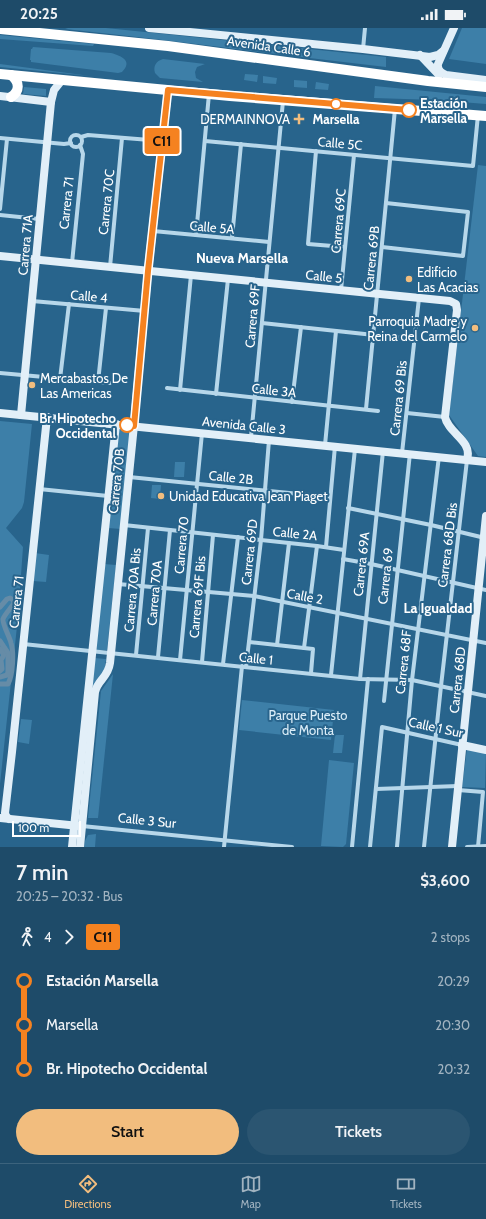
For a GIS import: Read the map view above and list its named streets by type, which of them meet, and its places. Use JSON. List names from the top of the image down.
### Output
{
  "streets": {
    "highway": ["Avenida Calle 6"],
    "street": [
      "Calle 5C",
      "Carrera 70C",
      "Carrera 71",
      "Carrera 69C",
      "Calle 5A",
      "Carrera 71A",
      "Carrera 69B",
      "Calle 5",
      "Calle 4",
      "Carrera 69F",
      "Calle 3A",
      "Carrera 69 Bis",
      "Avenida Calle 3",
      "Calle 2B",
      "Carrera 70B",
      "Calle 2A",
      "Carrera 70",
      "Carrera 68D Bis",
      "Carrera 69D",
      "Carrera 69A",
      "Carrera 69",
      "Carrera 70A Bis",
      "Carrera 70A",
      "Calle 2",
      "Carrera 69F Bis",
      "Calle 1",
      "Carrera 68F",
      "Carrera 68D",
      "Calle 1 Sur",
      "Calle 3 Sur"
    ]
  },
  "crossings": [
    ["Calle 5C", "Carrera 69C"],
    ["Calle 5C", "Carrera 69B"],
    ["Calle 5C", "Carrera 69F"],
    ["Carrera 70C", "Calle 5"],
    ["Carrera 71", "Calle 5"],
    ["Carrera 71", "Avenida Calle 3"],
    ["Carrera 71", "Calle 1"],
    ["Carrera 71", "Calle 3 Sur"],
    ["Carrera 69C", "Calle 5"],
    ["Calle 5A", "Carrera 69F"],
    ["Calle 5A", "Carrera 70B"],
    ["Carrera 71A", "Calle 5"],
    ["Carrera 71A", "Calle 4"],
    ["Carrera 71A", "Avenida Calle 3"],
    ["Carrera 69B", "Calle 5"],
    ["Carrera 69B", "Calle 3A"],
    ["Calle 5", "Carrera 69F"],
    ["Calle 5", "Carrera 69 Bis"],
    ["Calle 5", "Carrera 70B"],
    ["Calle 4", "Carrera 70B"],
    ["Carrera 69F", "Calle 3A"],
    ["Carrera 69F", "Avenida Calle 3"],
    ["Carrera 69 Bis", "Avenida Calle 3"],
    ["Carrera 69 Bis", "Carrera 69"],
    ["Avenida Calle 3", "Carrera 70B"],
    ["Avenida Calle 3", "Carrera 70"],
    ["Avenida Calle 3", "Carrera 68D Bis"],
    ["Avenida Calle 3", "Carrera 69D"],
    ["Avenida Calle 3", "Carrera 69A"],
    ["Avenida Calle 3", "Carrera 69"],
    ["Avenida Calle 3", "Carrera 68F"],
    ["Calle 2B", "Carrera 70B"],
    ["Calle 2B", "Carrera 70"],
    ["Calle 2B", "Carrera 69D"],
    ["Carrera 70B", "Calle 2A"],
    ["Carrera 70B", "Calle 2"],
    ["Carrera 70B", "Calle 1"],
    ["Carrera 70B", "Calle 3 Sur"],
    ["Calle 2A", "Carrera 70"],
    ["Calle 2A", "Carrera 69D"],
    ["Calle 2A", "Carrera 70A Bis"],
    ["Calle 2A", "Carrera 70A"],
    ["Calle 2A", "Carrera 69F Bis"],
    ["Carrera 70", "Calle 2"],
    ["Carrera 70", "Calle 1"],
    ["Carrera 68D Bis", "Calle 2"],
    ["Carrera 68D Bis", "Calle 1"],
    ["Carrera 68D Bis", "Calle 1 Sur"],
    ["Carrera 69D", "Calle 2"],
    ["Carrera 69D", "Calle 1"],
    ["Carrera 69D", "Calle 3 Sur"],
    ["Carrera 69A", "Calle 2"],
    ["Carrera 69A", "Calle 1"],
    ["Carrera 69", "Calle 2"],
    ["Carrera 69", "Calle 1"],
    ["Carrera 70A Bis", "Calle 2"],
    ["Carrera 70A Bis", "Calle 1"],
    ["Carrera 70A", "Calle 2"],
    ["Carrera 70A", "Calle 1"],
    ["Calle 2", "Carrera 69F Bis"],
    ["Calle 2", "Carrera 68F"],
    ["Calle 2", "Carrera 68D"],
    ["Carrera 69F Bis", "Calle 1"],
    ["Calle 1", "Carrera 68F"],
    ["Calle 1", "Carrera 68D"],
    ["Carrera 68F", "Calle 1 Sur"],
    ["Carrera 68D", "Calle 1 Sur"]
  ],
  "districts": ["Nueva Marsella", "La Igualdad"],
  "parks": ["Parque Puesto de Monta"],
  "places": {
    "other": [
      "Marsella",
      "Estación Marsella",
      "Edificio Las Acacias",
      "Parroquia Madre y Reina del Carmelo",
      "Mercabastos De Las Americas",
      "Br. Hipotecho Occidental",
      "Unidad Educativa Jean Piaget"
    ],
    "health": ["DERMAINNOVA"]
  },
  "lines": ["bus line C11"],
  "scale_bar": "100 m",
  "page": {
    "status": "20:25",
    "on_map": "C11",
    "scale": "100 m",
    "heading": ["7 min", "20:25 – 20:32 · Bus", "$3,600"],
    "legs": ["4", "C11", "2 stops"],
    "list": [
      {
        "name": "Estación Marsella",
        "value": "20:29"
      },
      {
        "name": "Marsella",
        "value": "20:30"
      },
      {
        "name": "Br. Hipotecho Occidental",
        "value": "20:32"
      }
    ],
    "buttons": ["Start", "Tickets"],
    "tabs": ["Directions", "Map", "Tickets"]
  }
}
